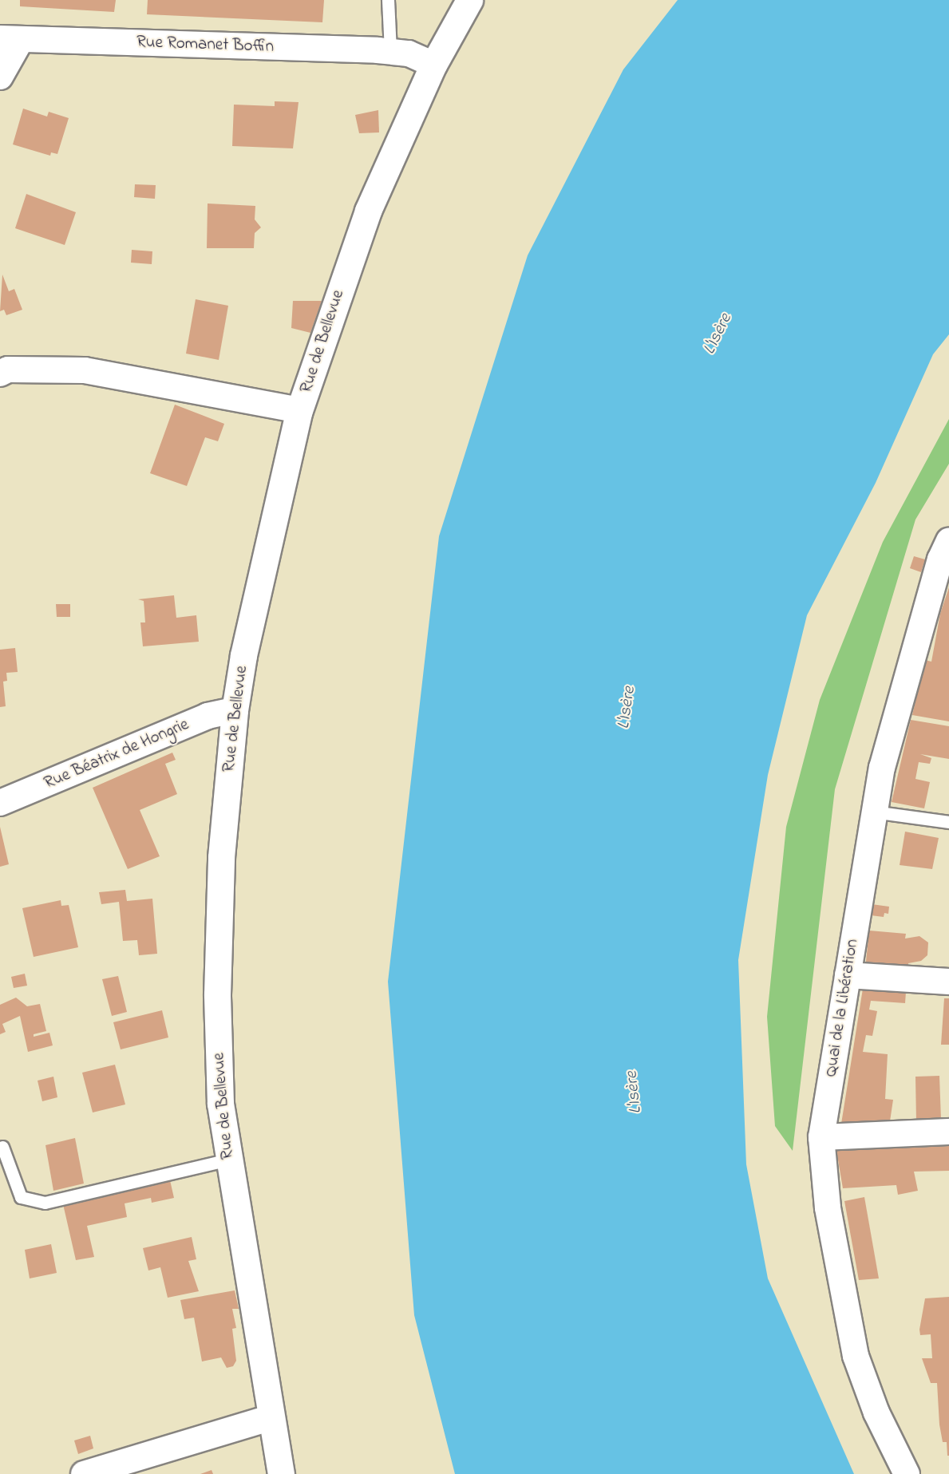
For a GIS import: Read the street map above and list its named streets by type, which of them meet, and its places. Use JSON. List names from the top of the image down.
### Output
{
  "streets": {
    "street": [
      "Rue Romanet Boffin",
      "Rue de Bellevue",
      "Rue Béatrix de Hongrie",
      "Quai de la Libération"
    ]
  },
  "crossings": [
    ["Rue Romanet Boffin", "Rue de Bellevue"],
    ["Rue de Bellevue", "Rue Béatrix de Hongrie"]
  ],
  "water": ["L'Isère"]
}
